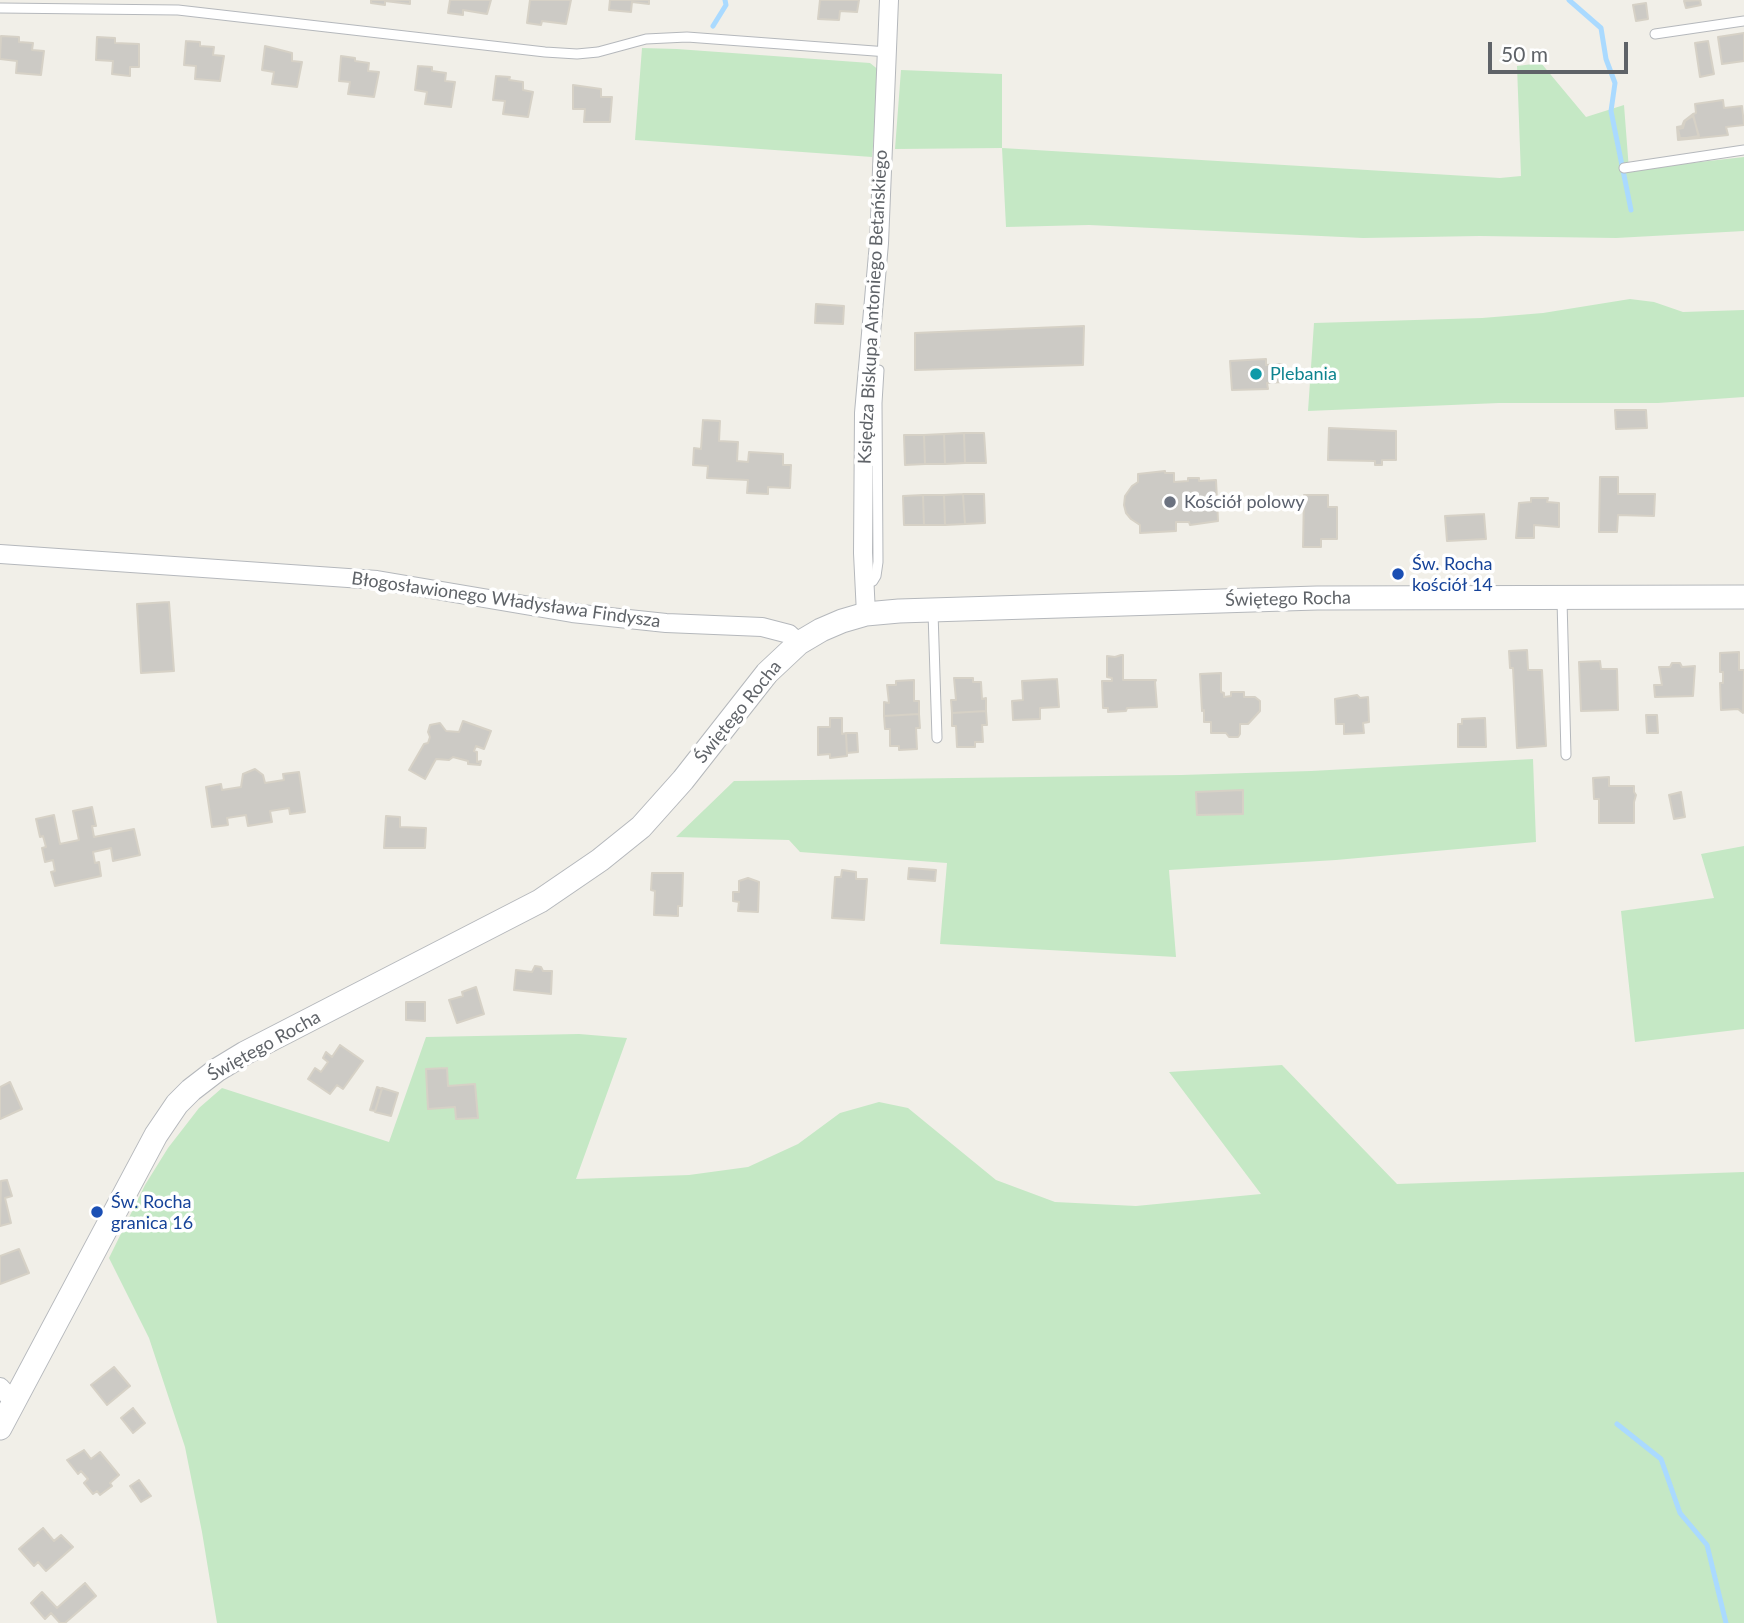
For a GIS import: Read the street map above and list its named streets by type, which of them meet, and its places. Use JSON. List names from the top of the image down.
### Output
{
  "streets": {
    "street": ["Księdza Biskupa Antoniego Betańskiego", "Świętego Rocha", "Błogosławionego Władysława Findysza"]
  },
  "crossings": [
    ["Księdza Biskupa Antoniego Betańskiego", "Świętego Rocha"],
    ["Świętego Rocha", "Błogosławionego Władysława Findysza"]
  ],
  "places": [
    "Plebania",
    "Kościół polowy",
    "Św. Rocha kościół 14",
    "Św. Rocha granica 16"
  ],
  "scale_bar": "50 m"
}
